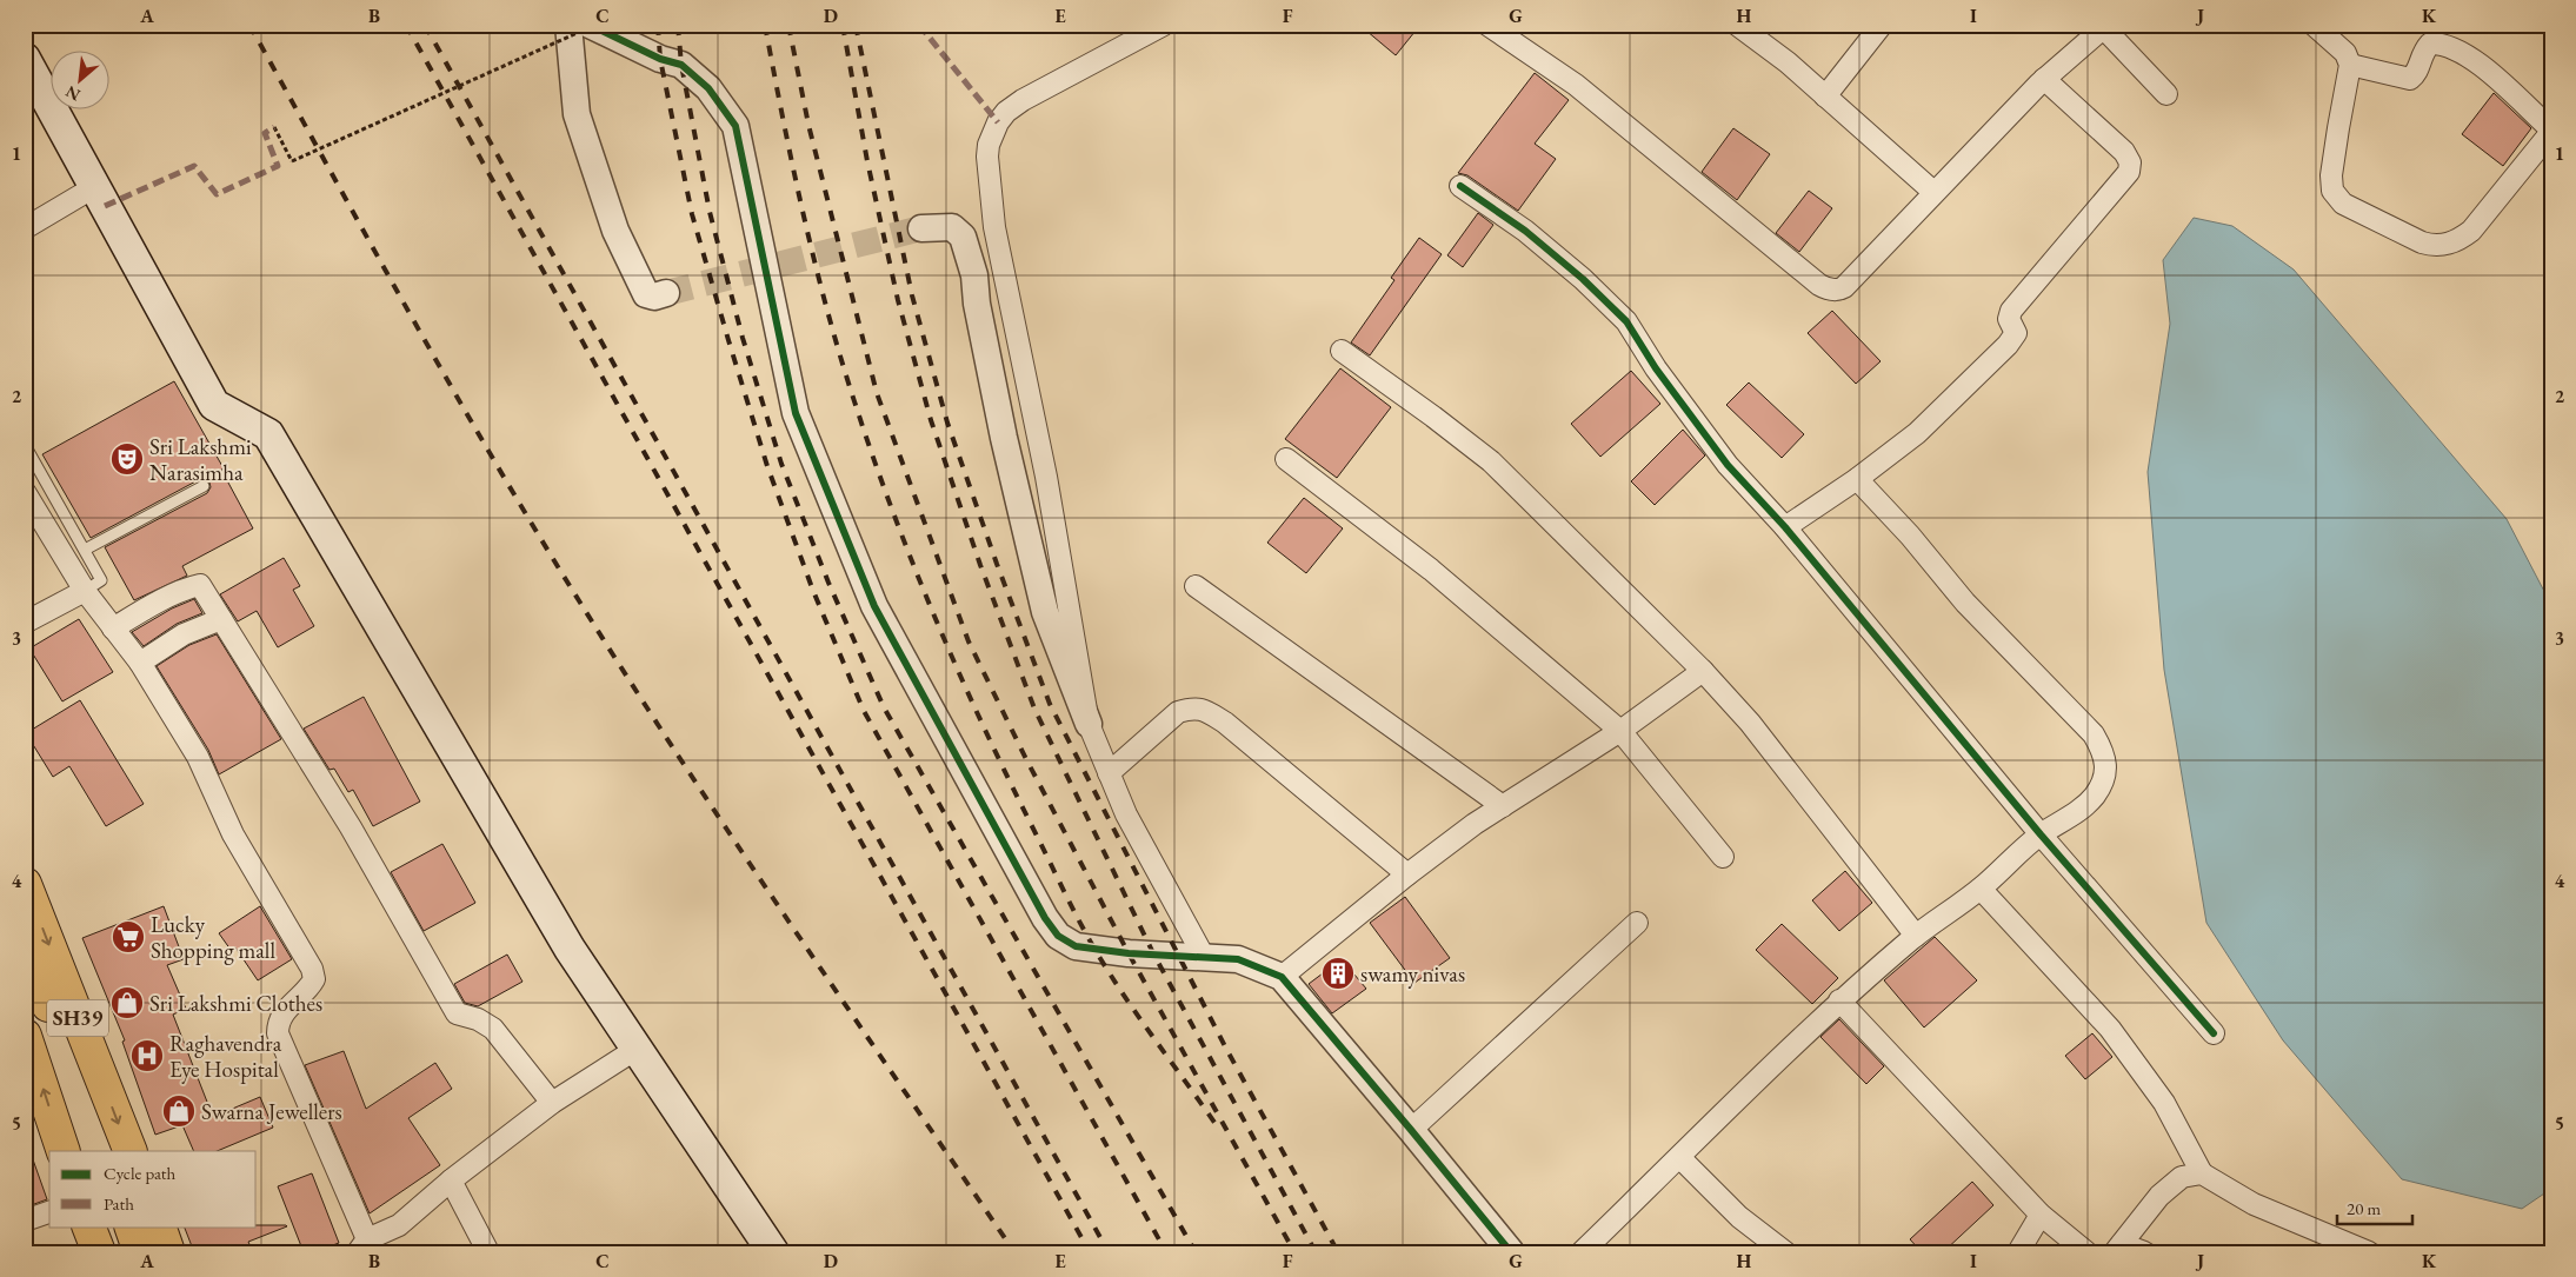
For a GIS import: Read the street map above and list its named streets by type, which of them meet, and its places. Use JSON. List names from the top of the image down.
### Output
{
  "streets": {
    "main road": ["SH39"]
  },
  "places": {
    "theatre": ["Sri Lakshmi Narasimha"],
    "supermarket": ["Lucky Shopping mall"],
    "building": ["swamy nivas"],
    "shop": ["Sri Lakshmi Clothes", "Swarna Jewellers"],
    "hospital": ["Raghavendra Eye Hospital"]
  },
  "legend": ["Cycle path", "Path"],
  "scale_bar": "20 m",
  "north": "bottom left",
  "grid": {
    "columns": [
      "A",
      "B",
      "C",
      "D",
      "E",
      "F",
      "G",
      "H",
      "I",
      "J",
      "K"
    ],
    "rows": [
      "1",
      "2",
      "3",
      "4",
      "5"
    ]
  }
}
